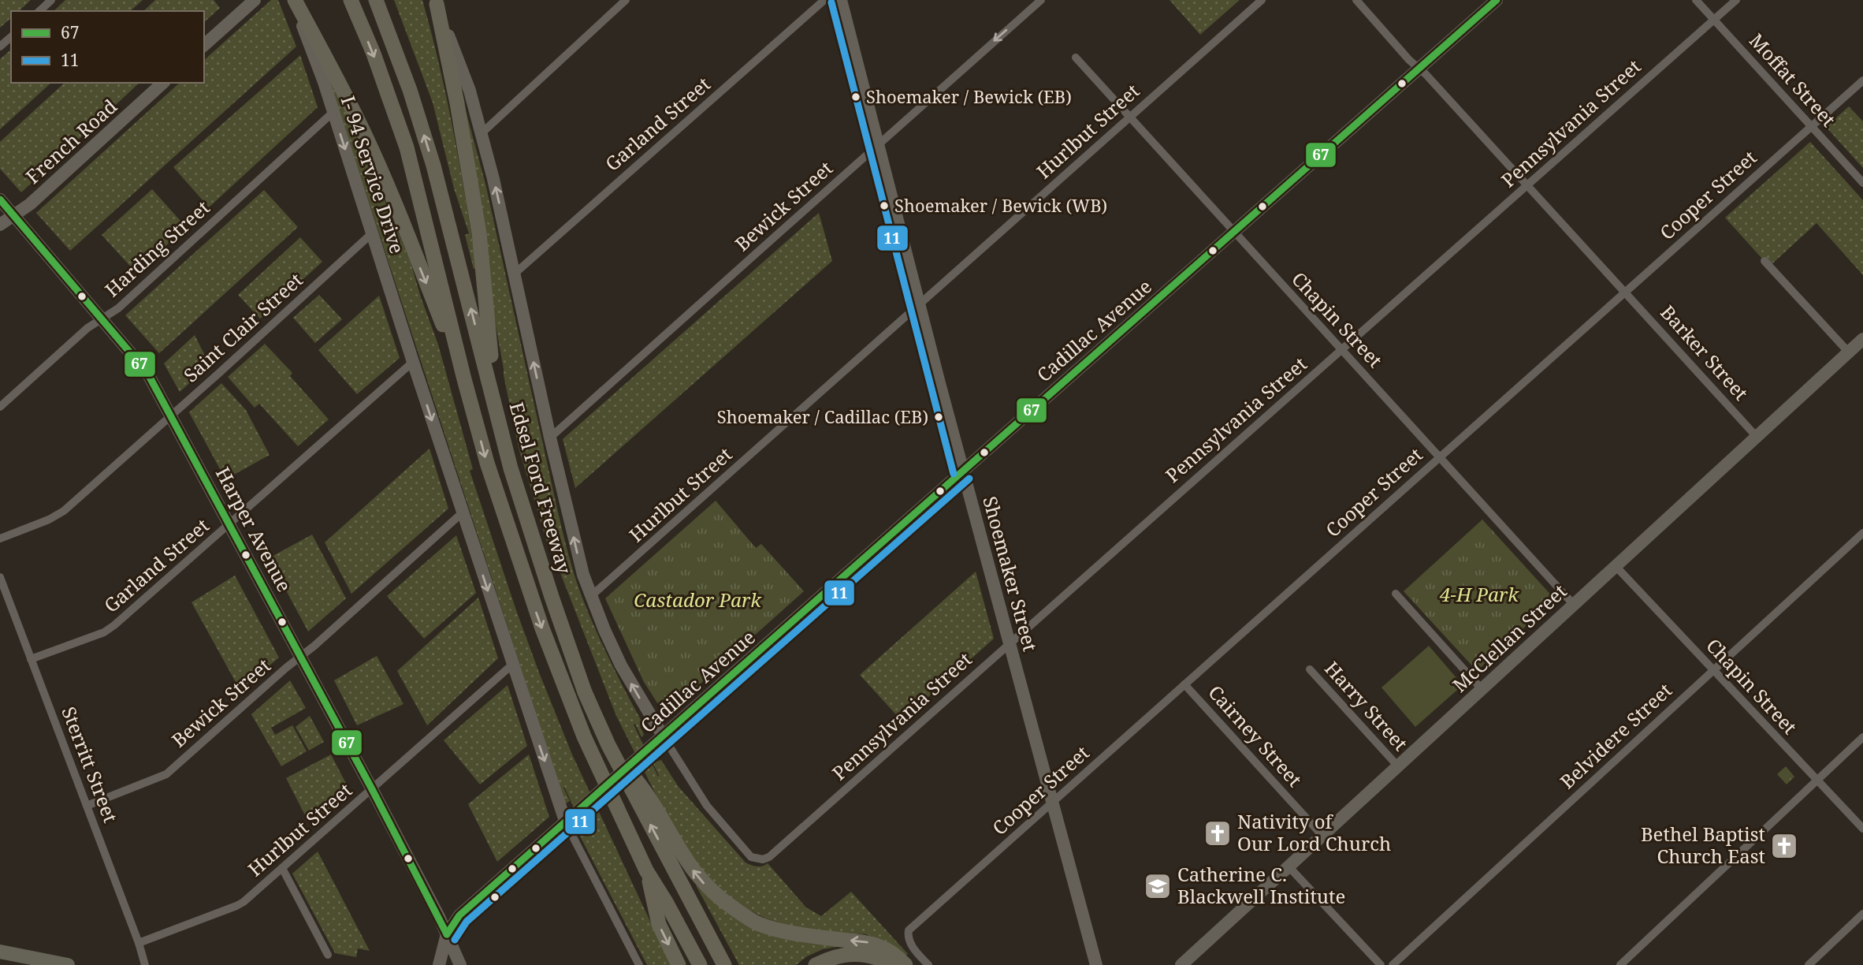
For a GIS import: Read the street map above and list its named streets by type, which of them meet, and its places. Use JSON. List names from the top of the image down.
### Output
{
  "streets": {
    "highway": ["Edsel Ford Freeway"],
    "street": [
      "Moffat Street",
      "Pennsylvania Street",
      "Garland Street",
      "Hurlbut Street",
      "French Road",
      "I- 94 Service Drive",
      "Cooper Street",
      "Bewick Street",
      "Harding Street",
      "Chapin Street",
      "Saint Clair Street",
      "Cadillac Avenue",
      "Barker Street",
      "Harper Avenue",
      "Shoemaker Street",
      "McClellan Street",
      "Harry Street",
      "Cairney Street",
      "Belvidere Street",
      "Sterritt Street"
    ]
  },
  "crossings": [
    ["Moffat Street", "Pennsylvania Street"],
    ["Moffat Street", "Cooper Street"],
    ["Pennsylvania Street", "Chapin Street"],
    ["Pennsylvania Street", "Barker Street"],
    ["Pennsylvania Street", "Edsel Ford Freeway"],
    ["Pennsylvania Street", "Shoemaker Street"],
    ["Garland Street", "I- 94 Service Drive"],
    ["Garland Street", "Edsel Ford Freeway"],
    ["Garland Street", "Harper Avenue"],
    ["Garland Street", "Sterritt Street"],
    ["Hurlbut Street", "Chapin Street"],
    ["Hurlbut Street", "Edsel Ford Freeway"],
    ["Hurlbut Street", "Harper Avenue"],
    ["Hurlbut Street", "Shoemaker Street"],
    ["Hurlbut Street", "Sterritt Street"],
    ["French Road", "Harper Avenue"],
    ["I- 94 Service Drive", "Harding Street"],
    ["I- 94 Service Drive", "Saint Clair Street"],
    ["Cooper Street", "Chapin Street"],
    ["Cooper Street", "Barker Street"],
    ["Cooper Street", "Shoemaker Street"],
    ["Cooper Street", "Cairney Street"],
    ["Bewick Street", "Edsel Ford Freeway"],
    ["Bewick Street", "Harper Avenue"],
    ["Bewick Street", "Shoemaker Street"],
    ["Bewick Street", "Sterritt Street"],
    ["Harding Street", "Harper Avenue"],
    ["Chapin Street", "Cadillac Avenue"],
    ["Chapin Street", "McClellan Street"],
    ["Chapin Street", "Belvidere Street"],
    ["Saint Clair Street", "Harper Avenue"],
    ["Cadillac Avenue", "Barker Street"],
    ["Cadillac Avenue", "Edsel Ford Freeway"],
    ["Cadillac Avenue", "Harper Avenue"],
    ["Cadillac Avenue", "Shoemaker Street"],
    ["Barker Street", "McClellan Street"],
    ["McClellan Street", "Harry Street"],
    ["McClellan Street", "Cairney Street"]
  ],
  "parks": ["4-H Park", "Castador Park"],
  "places": {
    "other": ["Shoemaker / Bewick (EB)", "Shoemaker / Bewick (WB)", "Shoemaker / Cadillac (EB)"],
    "church": ["Nativity of Our Lord Church", "Bethel Baptist Church East"],
    "school or university": ["Catherine C. Blackwell Institute"]
  },
  "lines": ["transit line 67", "transit line 11"],
  "legend": ["67", "11"]
}
